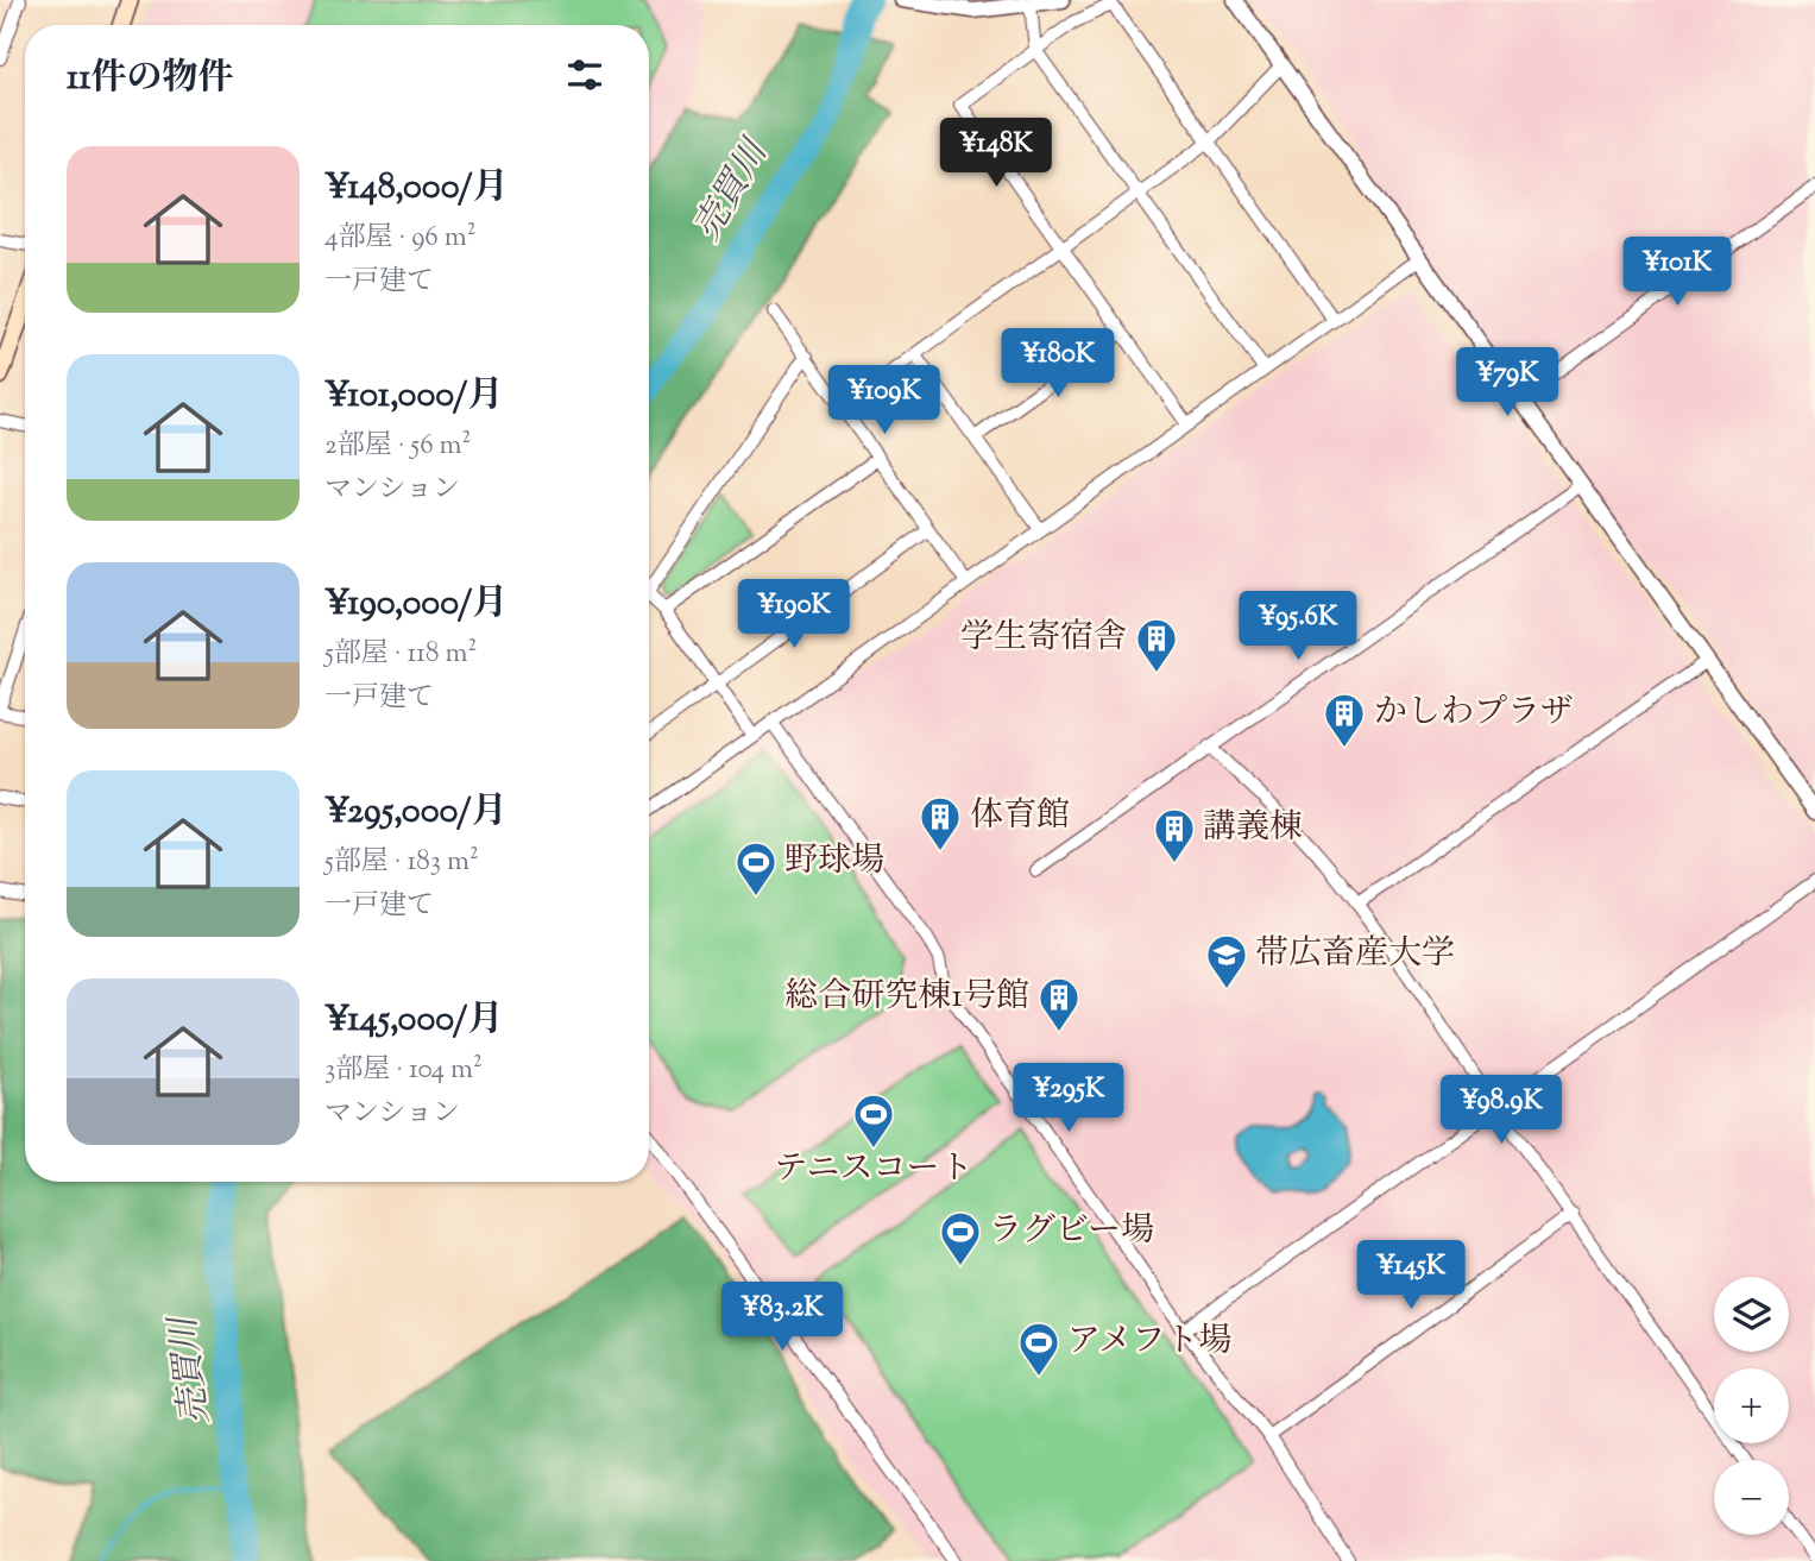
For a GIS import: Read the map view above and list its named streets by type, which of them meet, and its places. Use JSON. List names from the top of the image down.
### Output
{
  "water": ["売買川"],
  "places": {
    "building": [
      "学生寄宿舎",
      "かしわプラザ",
      "体育館",
      "講義棟",
      "総合研究棟1号館"
    ],
    "sports": [
      "野球場",
      "テニスコート",
      "ラグビー場",
      "アメフト場"
    ],
    "school or university": ["帯広畜産大学"]
  },
  "page": {
    "heading": "11件の物件",
    "price": [
      "¥148K",
      "¥101K",
      "¥180K",
      "¥79K",
      "¥109K",
      "¥190K",
      "¥95.6K",
      "¥295K",
      "¥98.9K",
      "¥145K",
      "¥83.2K"
    ],
    "list": [
      {
        "name": "¥148,000/月",
        "note": "4部屋 · 96 m² · 一戸建て"
      },
      {
        "name": "¥101,000/月",
        "note": "2部屋 · 56 m² · マンション"
      },
      {
        "name": "¥190,000/月",
        "note": "5部屋 · 118 m² · 一戸建て"
      },
      {
        "name": "¥295,000/月",
        "note": "5部屋 · 183 m² · 一戸建て"
      },
      {
        "name": "¥145,000/月",
        "note": "3部屋 · 104 m² · マンション"
      }
    ],
    "map_buttons": ["+", "−"]
  }
}
